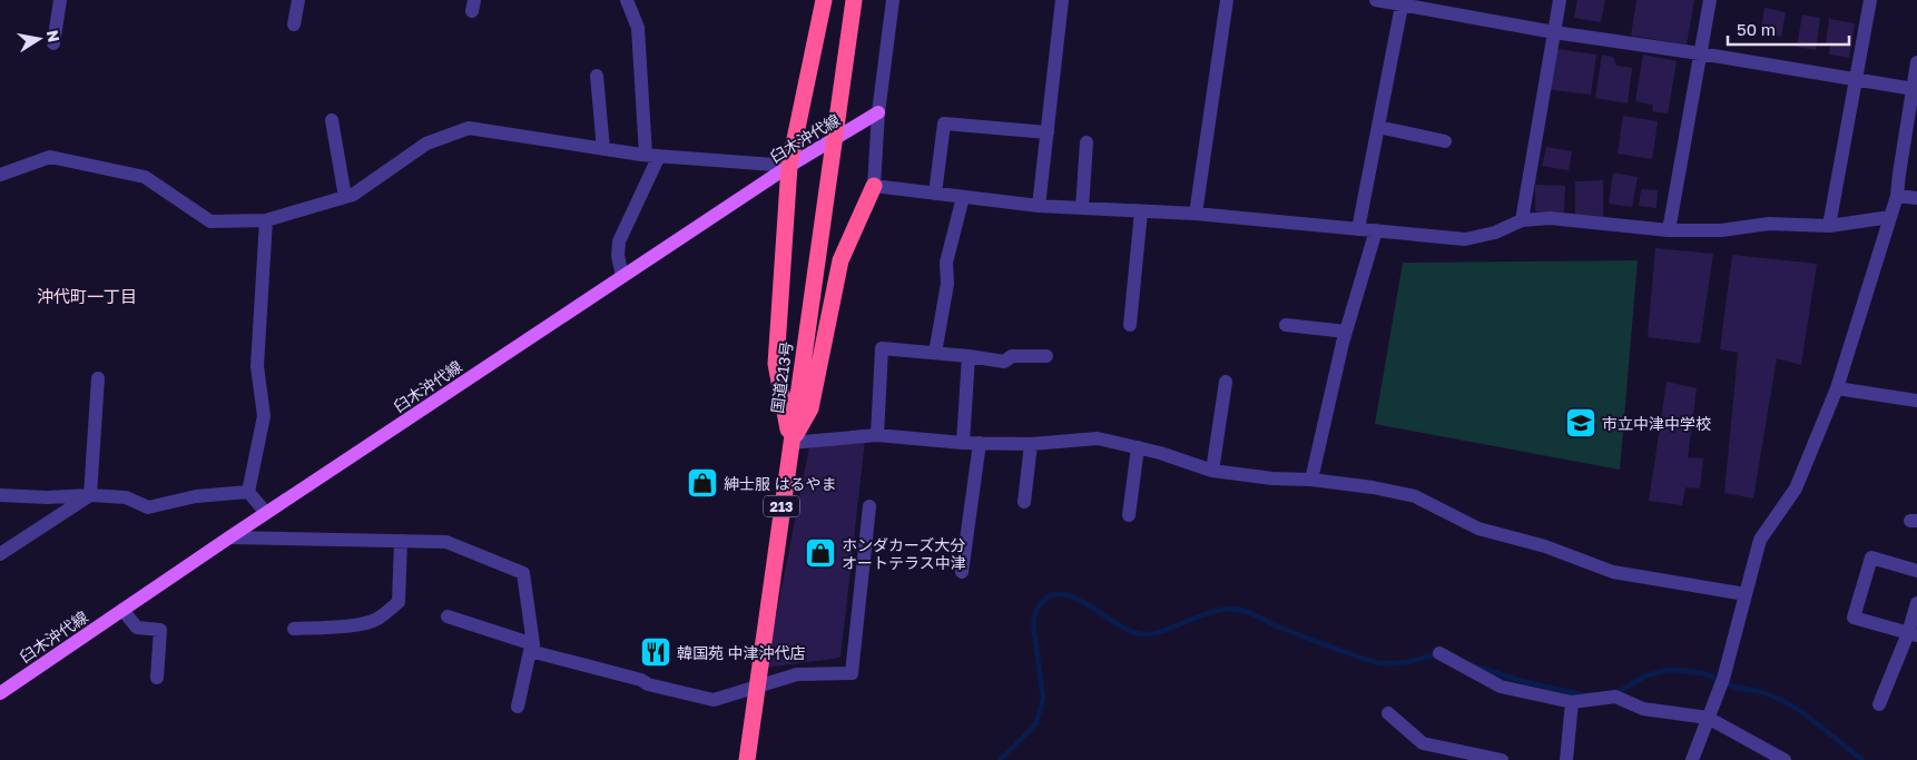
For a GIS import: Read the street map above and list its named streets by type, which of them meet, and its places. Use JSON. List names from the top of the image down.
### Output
{
  "streets": {
    "highway": ["国道213号", "213"],
    "main road": ["臼木沖代線"]
  },
  "districts": ["沖代町一丁目"],
  "places": {
    "school or university": ["市立中津中学校"],
    "shop": ["紳士服 はるやま", "ホンダカーズ大分 オートテラス中津"],
    "restaurant": ["韓国苑 中津沖代店"]
  },
  "scale_bar": "50 m",
  "north": "right"
}
